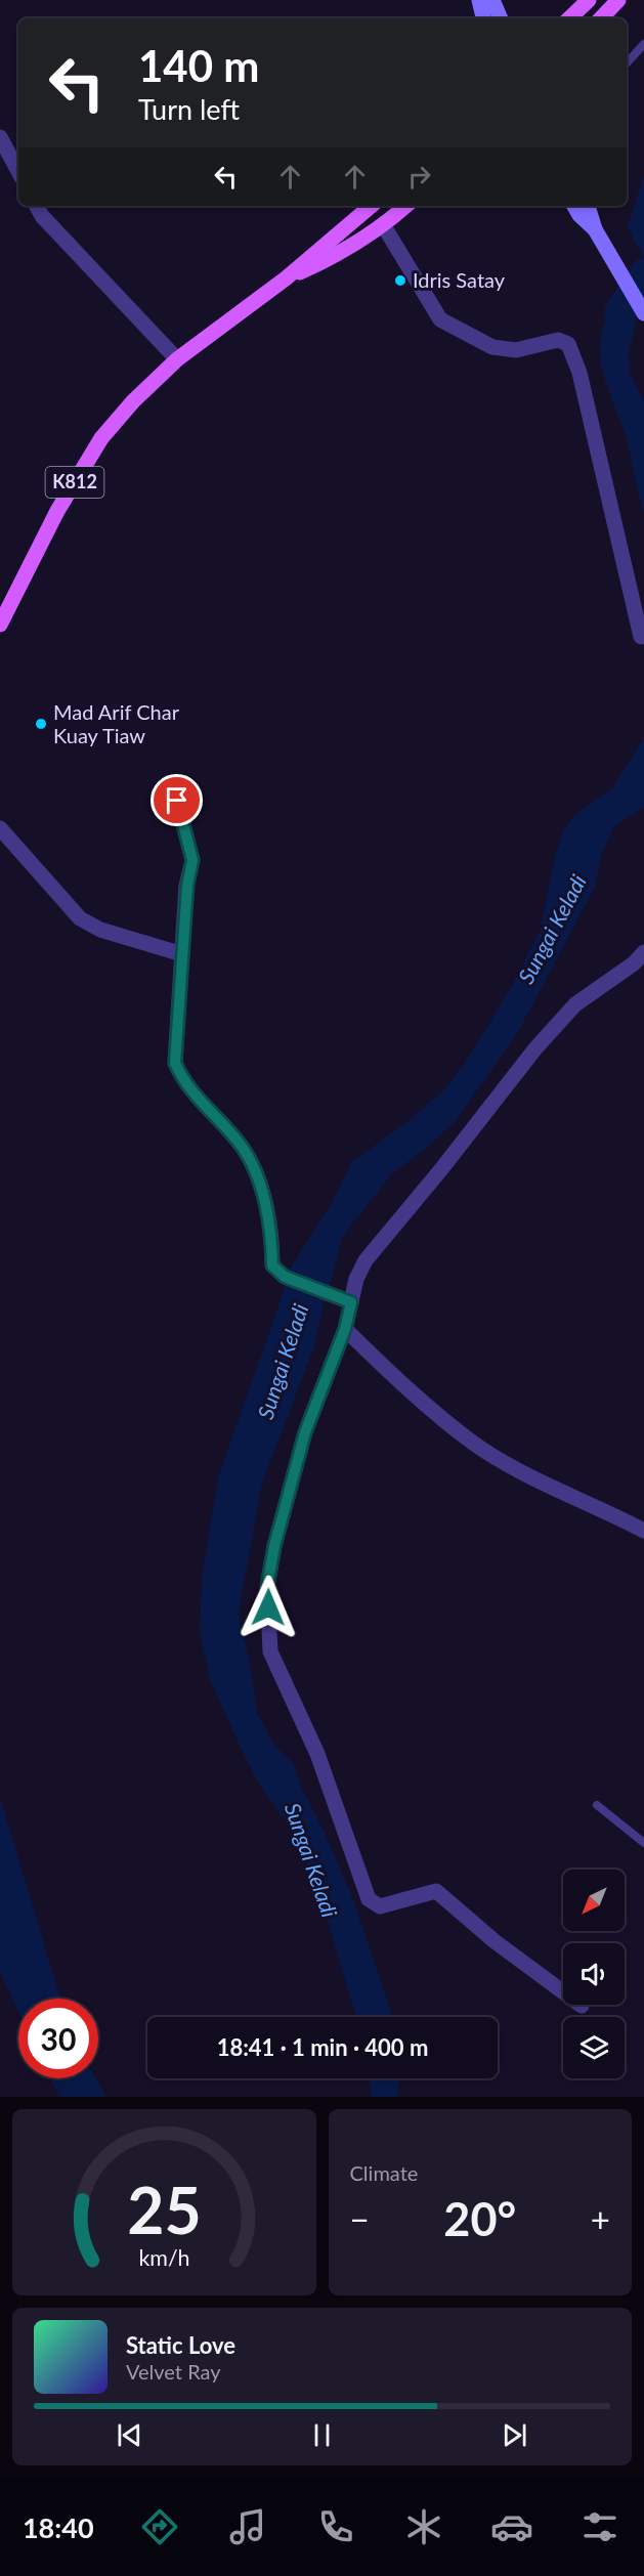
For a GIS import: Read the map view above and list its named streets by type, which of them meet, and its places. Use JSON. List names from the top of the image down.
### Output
{
  "streets": {
    "main road": ["K812"]
  },
  "water": ["Sungai Keladi"],
  "places": ["Idris Satay", "Mad Arif Char Kuay Tiaw"],
  "north": "bottom left",
  "page": {
    "turn": ["140 m", "Turn left"],
    "limit": "30",
    "trip": "18:41 · 1 min · 400 m",
    "tile": "Climate",
    "heat": ["−", "20°", "+"],
    "song": ["Static Love", "Velvet Ray"],
    "tabs": "18:40",
    "gauge": ["25", "km/h"]
  }
}
